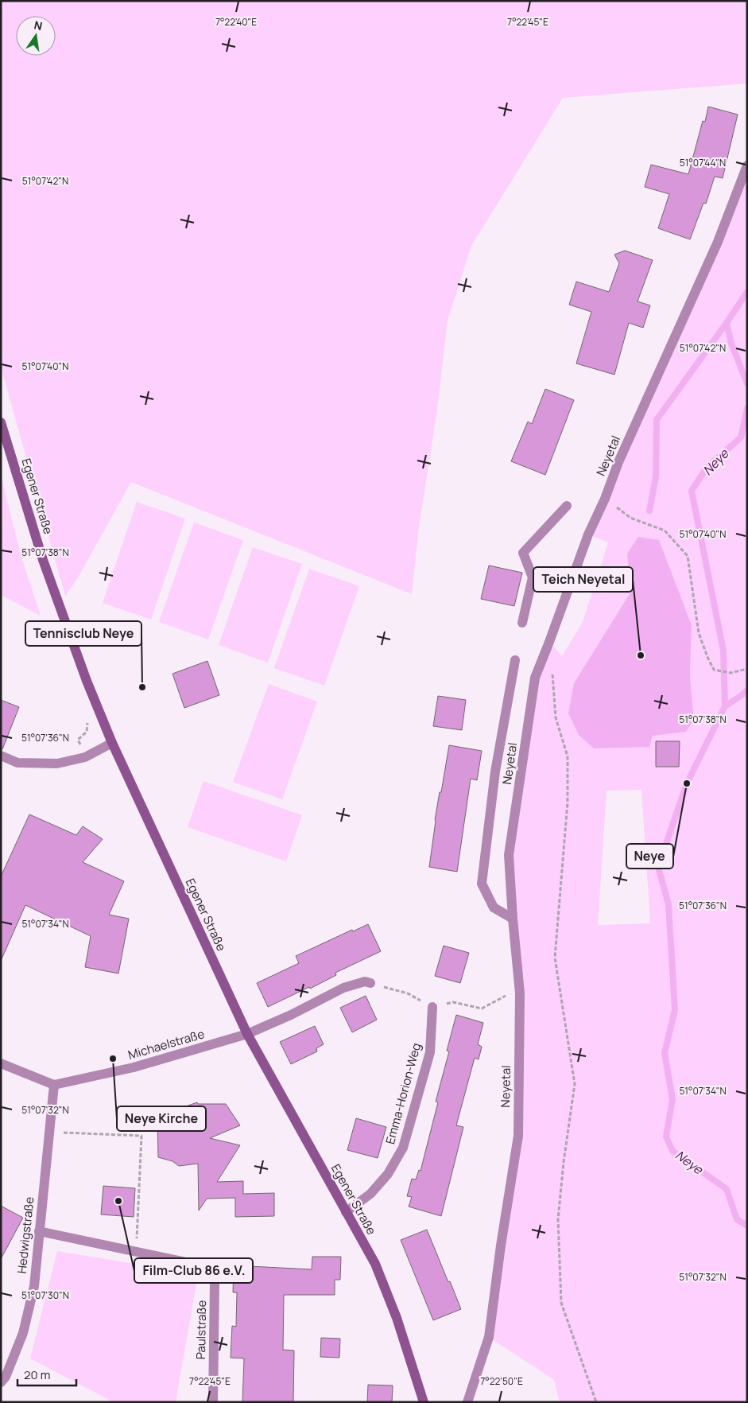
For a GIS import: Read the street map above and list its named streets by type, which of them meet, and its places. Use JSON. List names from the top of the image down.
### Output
{
  "streets": {
    "street": [
      "Neyetal",
      "Egener Straße",
      "Michaelstraße",
      "Emma-Horion-Weg",
      "Hedwigstraße",
      "Paulstraße"
    ]
  },
  "crossings": [
    ["Egener Straße", "Michaelstraße"],
    ["Egener Straße", "Emma-Horion-Weg"],
    ["Michaelstraße", "Hedwigstraße"],
    ["Hedwigstraße", "Paulstraße"]
  ],
  "water": ["Neye"],
  "places": [
    "Teich Neyetal",
    "Tennisclub Neye",
    "Neye",
    "Neye Kirche",
    "Film-Club 86 e.V."
  ],
  "scale_bar": "20 m",
  "north": "top",
  "coordinates": [
    "7°22'45\"E",
    "7°22'40\"E",
    "51°07'44\"N",
    "51°07'42\"N",
    "51°07'40\"N",
    "51°07'38\"N",
    "51°07'36\"N",
    "51°07'34\"N",
    "51°07'32\"N",
    "51°07'30\"N",
    "7°22'50\"E"
  ]
}
